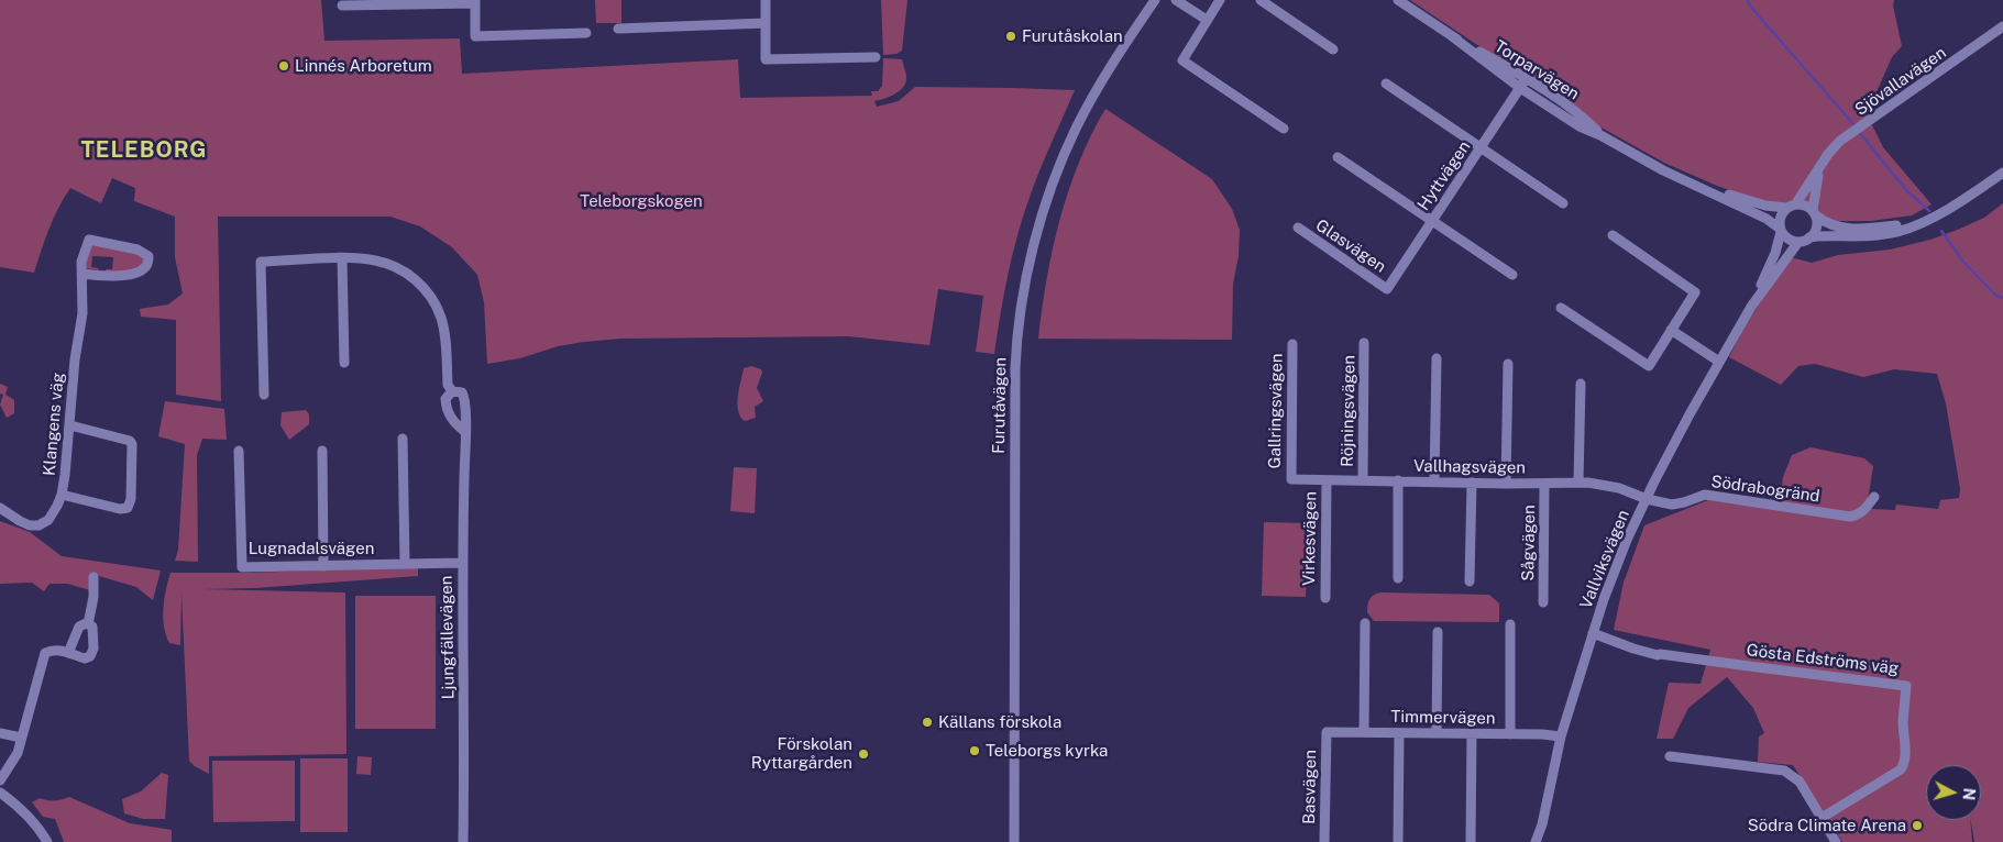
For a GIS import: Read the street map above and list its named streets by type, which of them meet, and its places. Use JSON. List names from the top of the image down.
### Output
{
  "streets": {
    "street": [
      "Torparvägen",
      "Sjövallavägen",
      "Hyttvägen",
      "Glasvägen",
      "Furutåvägen",
      "Gallringsvägen",
      "Röjningsvägen",
      "Klangens väg",
      "Vallhagsvägen",
      "Södrabogränd",
      "Virkesvägen",
      "Sågvägen",
      "Lugnadalsvägen",
      "Vallviksvägen",
      "Ljungfällevägen",
      "Gösta Edströms väg",
      "Timmervägen",
      "Basvägen"
    ]
  },
  "crossings": [
    ["Torparvägen", "Sjövallavägen"],
    ["Torparvägen", "Hyttvägen"],
    ["Torparvägen", "Vallviksvägen"],
    ["Sjövallavägen", "Vallviksvägen"],
    ["Hyttvägen", "Glasvägen"],
    ["Gallringsvägen", "Vallhagsvägen"],
    ["Röjningsvägen", "Vallhagsvägen"],
    ["Vallhagsvägen", "Södrabogränd"],
    ["Vallhagsvägen", "Virkesvägen"],
    ["Vallhagsvägen", "Sågvägen"],
    ["Vallhagsvägen", "Vallviksvägen"],
    ["Södrabogränd", "Vallviksvägen"],
    ["Lugnadalsvägen", "Ljungfällevägen"],
    ["Vallviksvägen", "Gösta Edströms väg"],
    ["Vallviksvägen", "Timmervägen"],
    ["Timmervägen", "Basvägen"]
  ],
  "districts": ["TELEBORG"],
  "parks": ["Teleborgskogen"],
  "places": [
    "Furutåskolan",
    "Linnés Arboretum",
    "Källans förskola",
    "Teleborgs kyrka",
    "Förskolan Ryttargården",
    "Södra Climate Arena"
  ],
  "north": "right"
}
